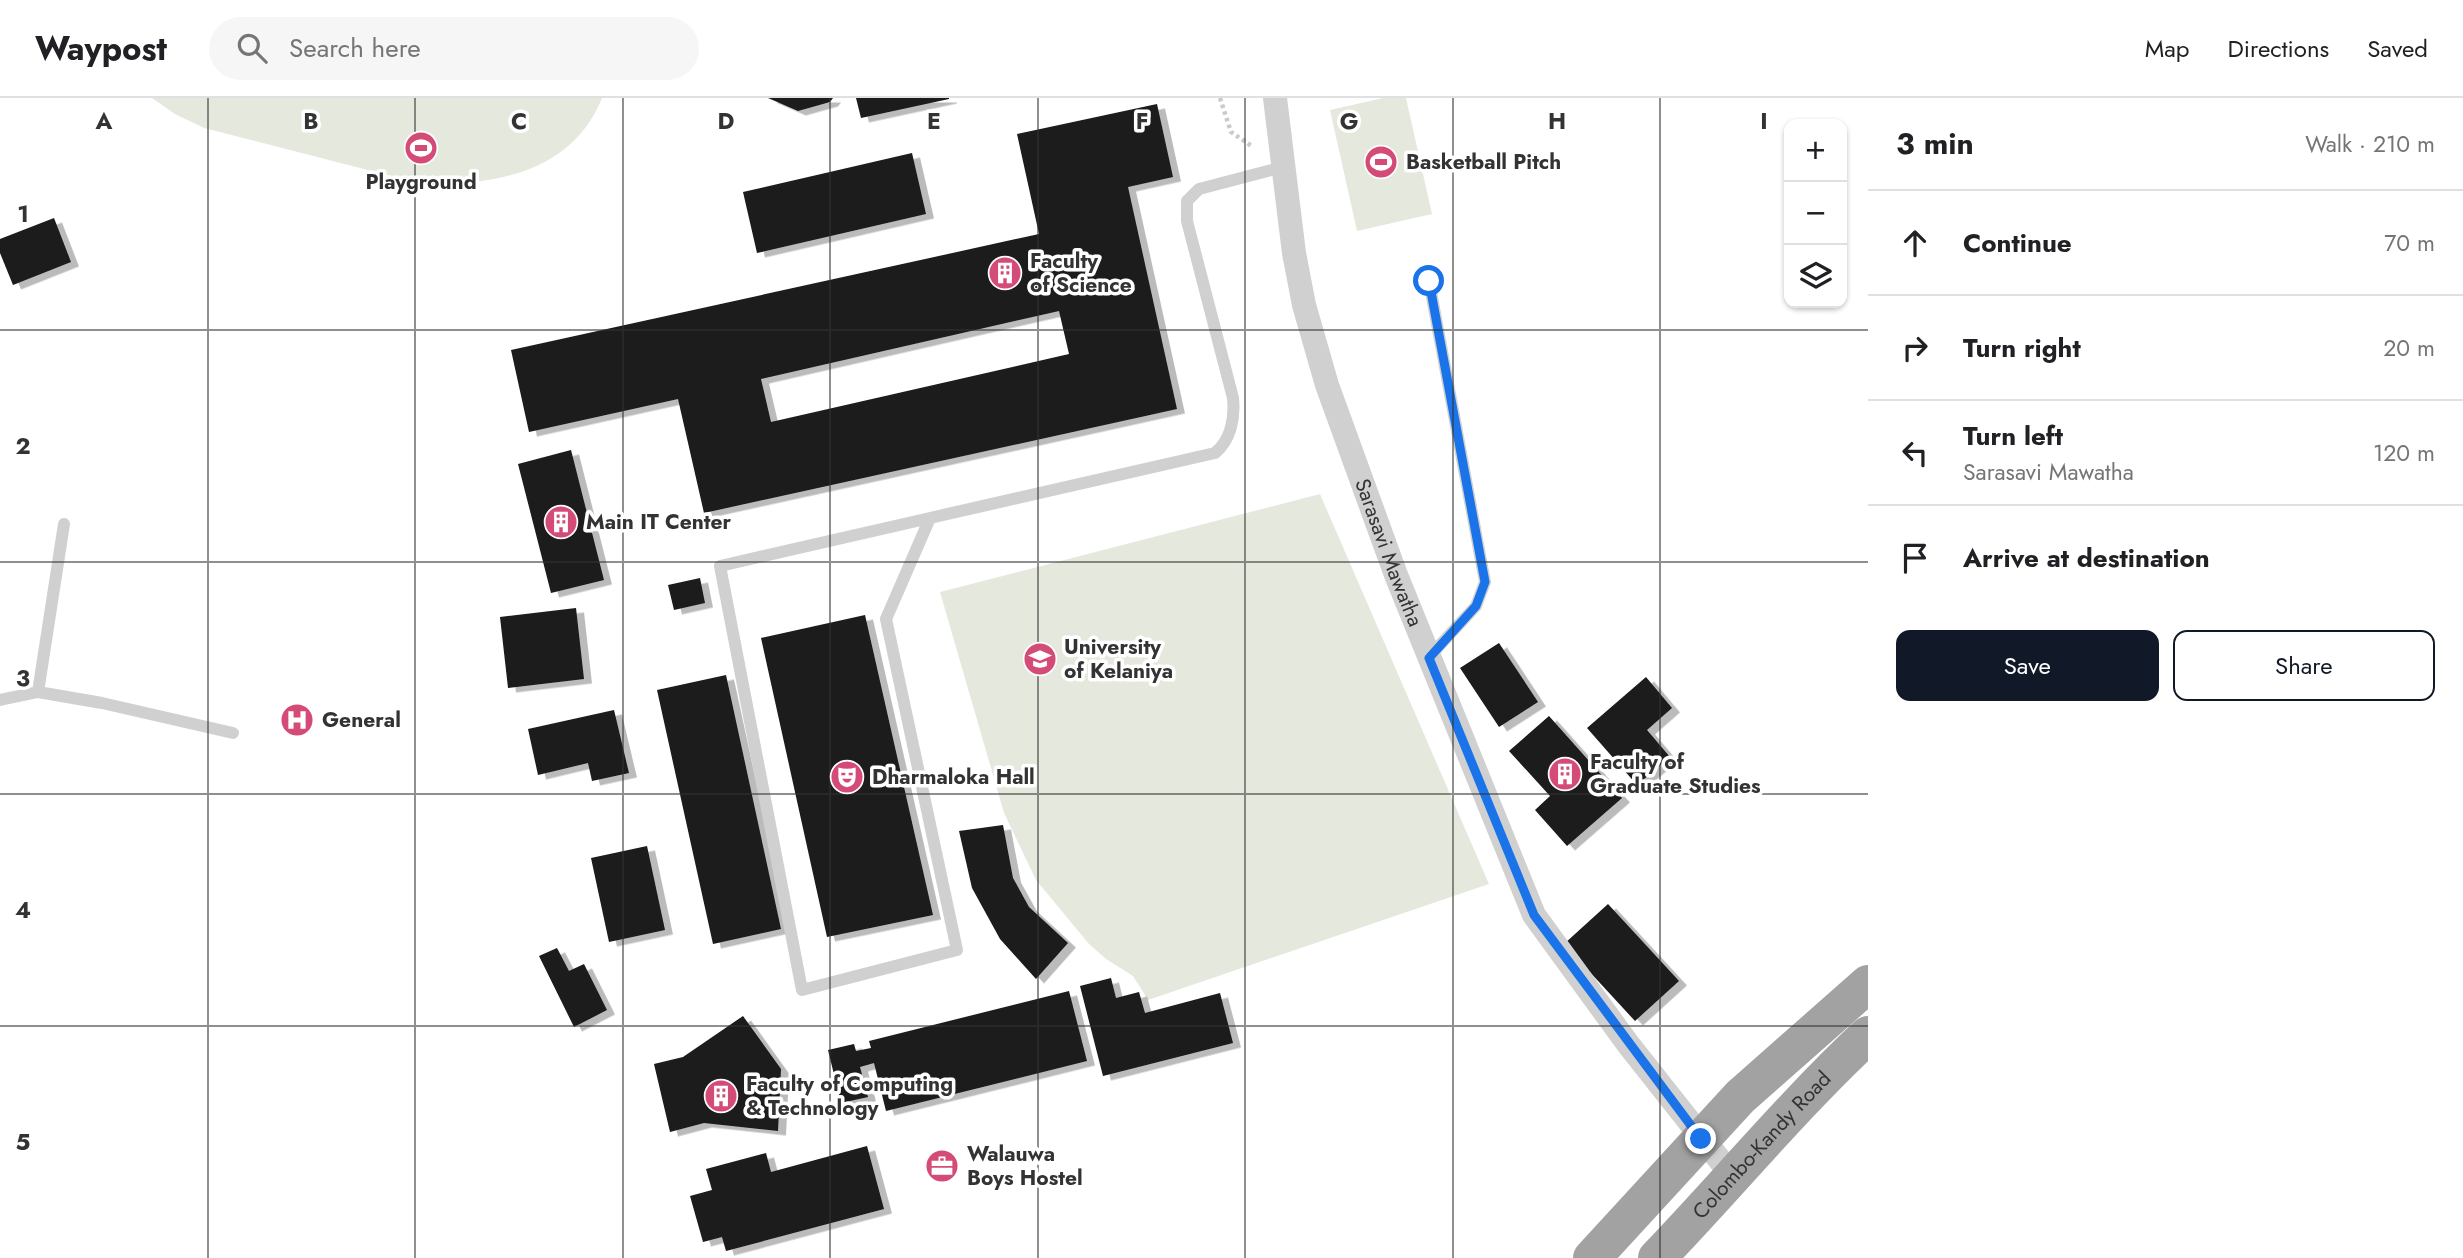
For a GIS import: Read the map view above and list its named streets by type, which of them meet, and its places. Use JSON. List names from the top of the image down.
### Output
{
  "streets": {
    "highway": ["Colombo-Kandy Road"],
    "street": ["Sarasavi Mawatha"]
  },
  "crossings": [
    ["Sarasavi Mawatha", "Colombo-Kandy Road"]
  ],
  "places": {
    "sports": ["Playground", "Basketball Pitch"],
    "building": [
      "Faculty of Science",
      "Main IT Center",
      "Faculty of Graduate Studies",
      "Faculty of Computing & Technology"
    ],
    "school or university": ["University of Kelaniya"],
    "hospital": ["General"],
    "theatre": ["Dharmaloka Hall"],
    "office": ["Walauwa Boys Hostel"]
  },
  "page": {
    "header": "Waypost",
    "search": "Search here",
    "nav": ["Map", "Directions", "Saved"],
    "heading": ["3 min", "Walk · 210 m"],
    "map_buttons": ["+", "−"],
    "list": [
      ["Continue", "70 m"],
      ["Turn right", "20 m"],
      ["Turn left", "Sarasavi Mawatha", "120 m"],
      "Arrive at destination"
    ],
    "buttons": ["Save", "Share"]
  },
  "grid": {
    "columns": [
      "A",
      "B",
      "C",
      "D",
      "E",
      "F",
      "G",
      "H",
      "I"
    ],
    "rows": [
      "1",
      "2",
      "3",
      "4",
      "5"
    ]
  }
}
